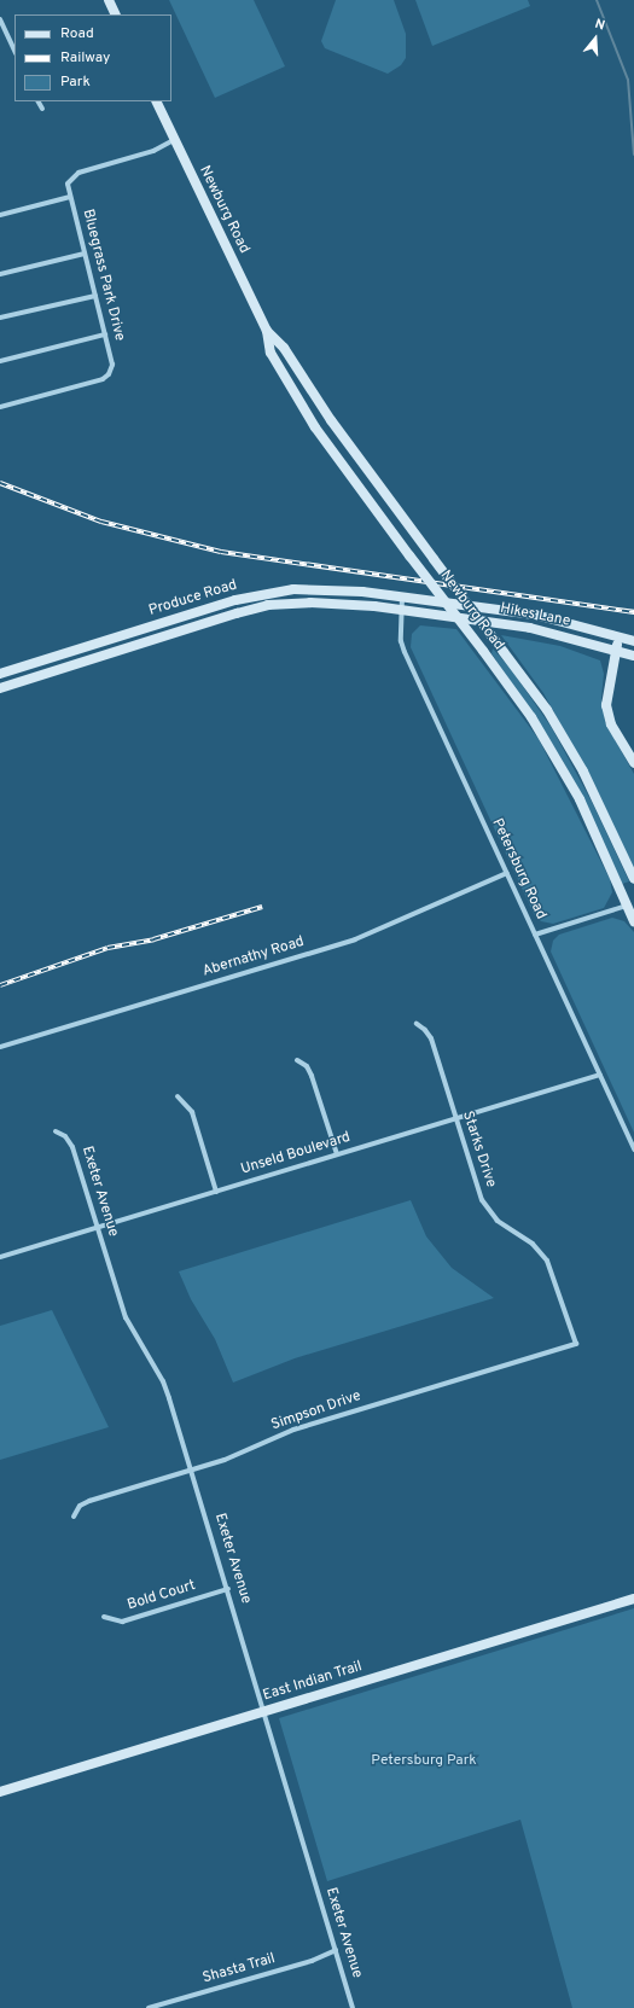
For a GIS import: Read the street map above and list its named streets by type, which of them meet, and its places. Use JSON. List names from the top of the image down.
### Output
{
  "streets": {
    "main road": [
      "Newburg Road",
      "Produce Road",
      "Hikes Lane",
      "East Indian Trail"
    ],
    "street": [
      "Bluegrass Park Drive",
      "Petersburg Road",
      "Abernathy Road",
      "Starks Drive",
      "Unseld Boulevard",
      "Exeter Avenue",
      "Simpson Drive",
      "Bold Court",
      "Shasta Trail"
    ]
  },
  "crossings": [
    ["Newburg Road", "Bluegrass Park Drive"],
    ["Produce Road", "Hikes Lane"],
    ["Produce Road", "Petersburg Road"],
    ["Hikes Lane", "Petersburg Road"],
    ["Petersburg Road", "Abernathy Road"],
    ["Petersburg Road", "Unseld Boulevard"],
    ["Starks Drive", "Unseld Boulevard"],
    ["Starks Drive", "Simpson Drive"],
    ["Unseld Boulevard", "Exeter Avenue"],
    ["Exeter Avenue", "Simpson Drive"],
    ["Exeter Avenue", "Bold Court"],
    ["Exeter Avenue", "East Indian Trail"],
    ["Exeter Avenue", "Shasta Trail"]
  ],
  "parks": ["Petersburg Park"],
  "legend": ["Road", "Railway", "Park"],
  "north": "top"
}
